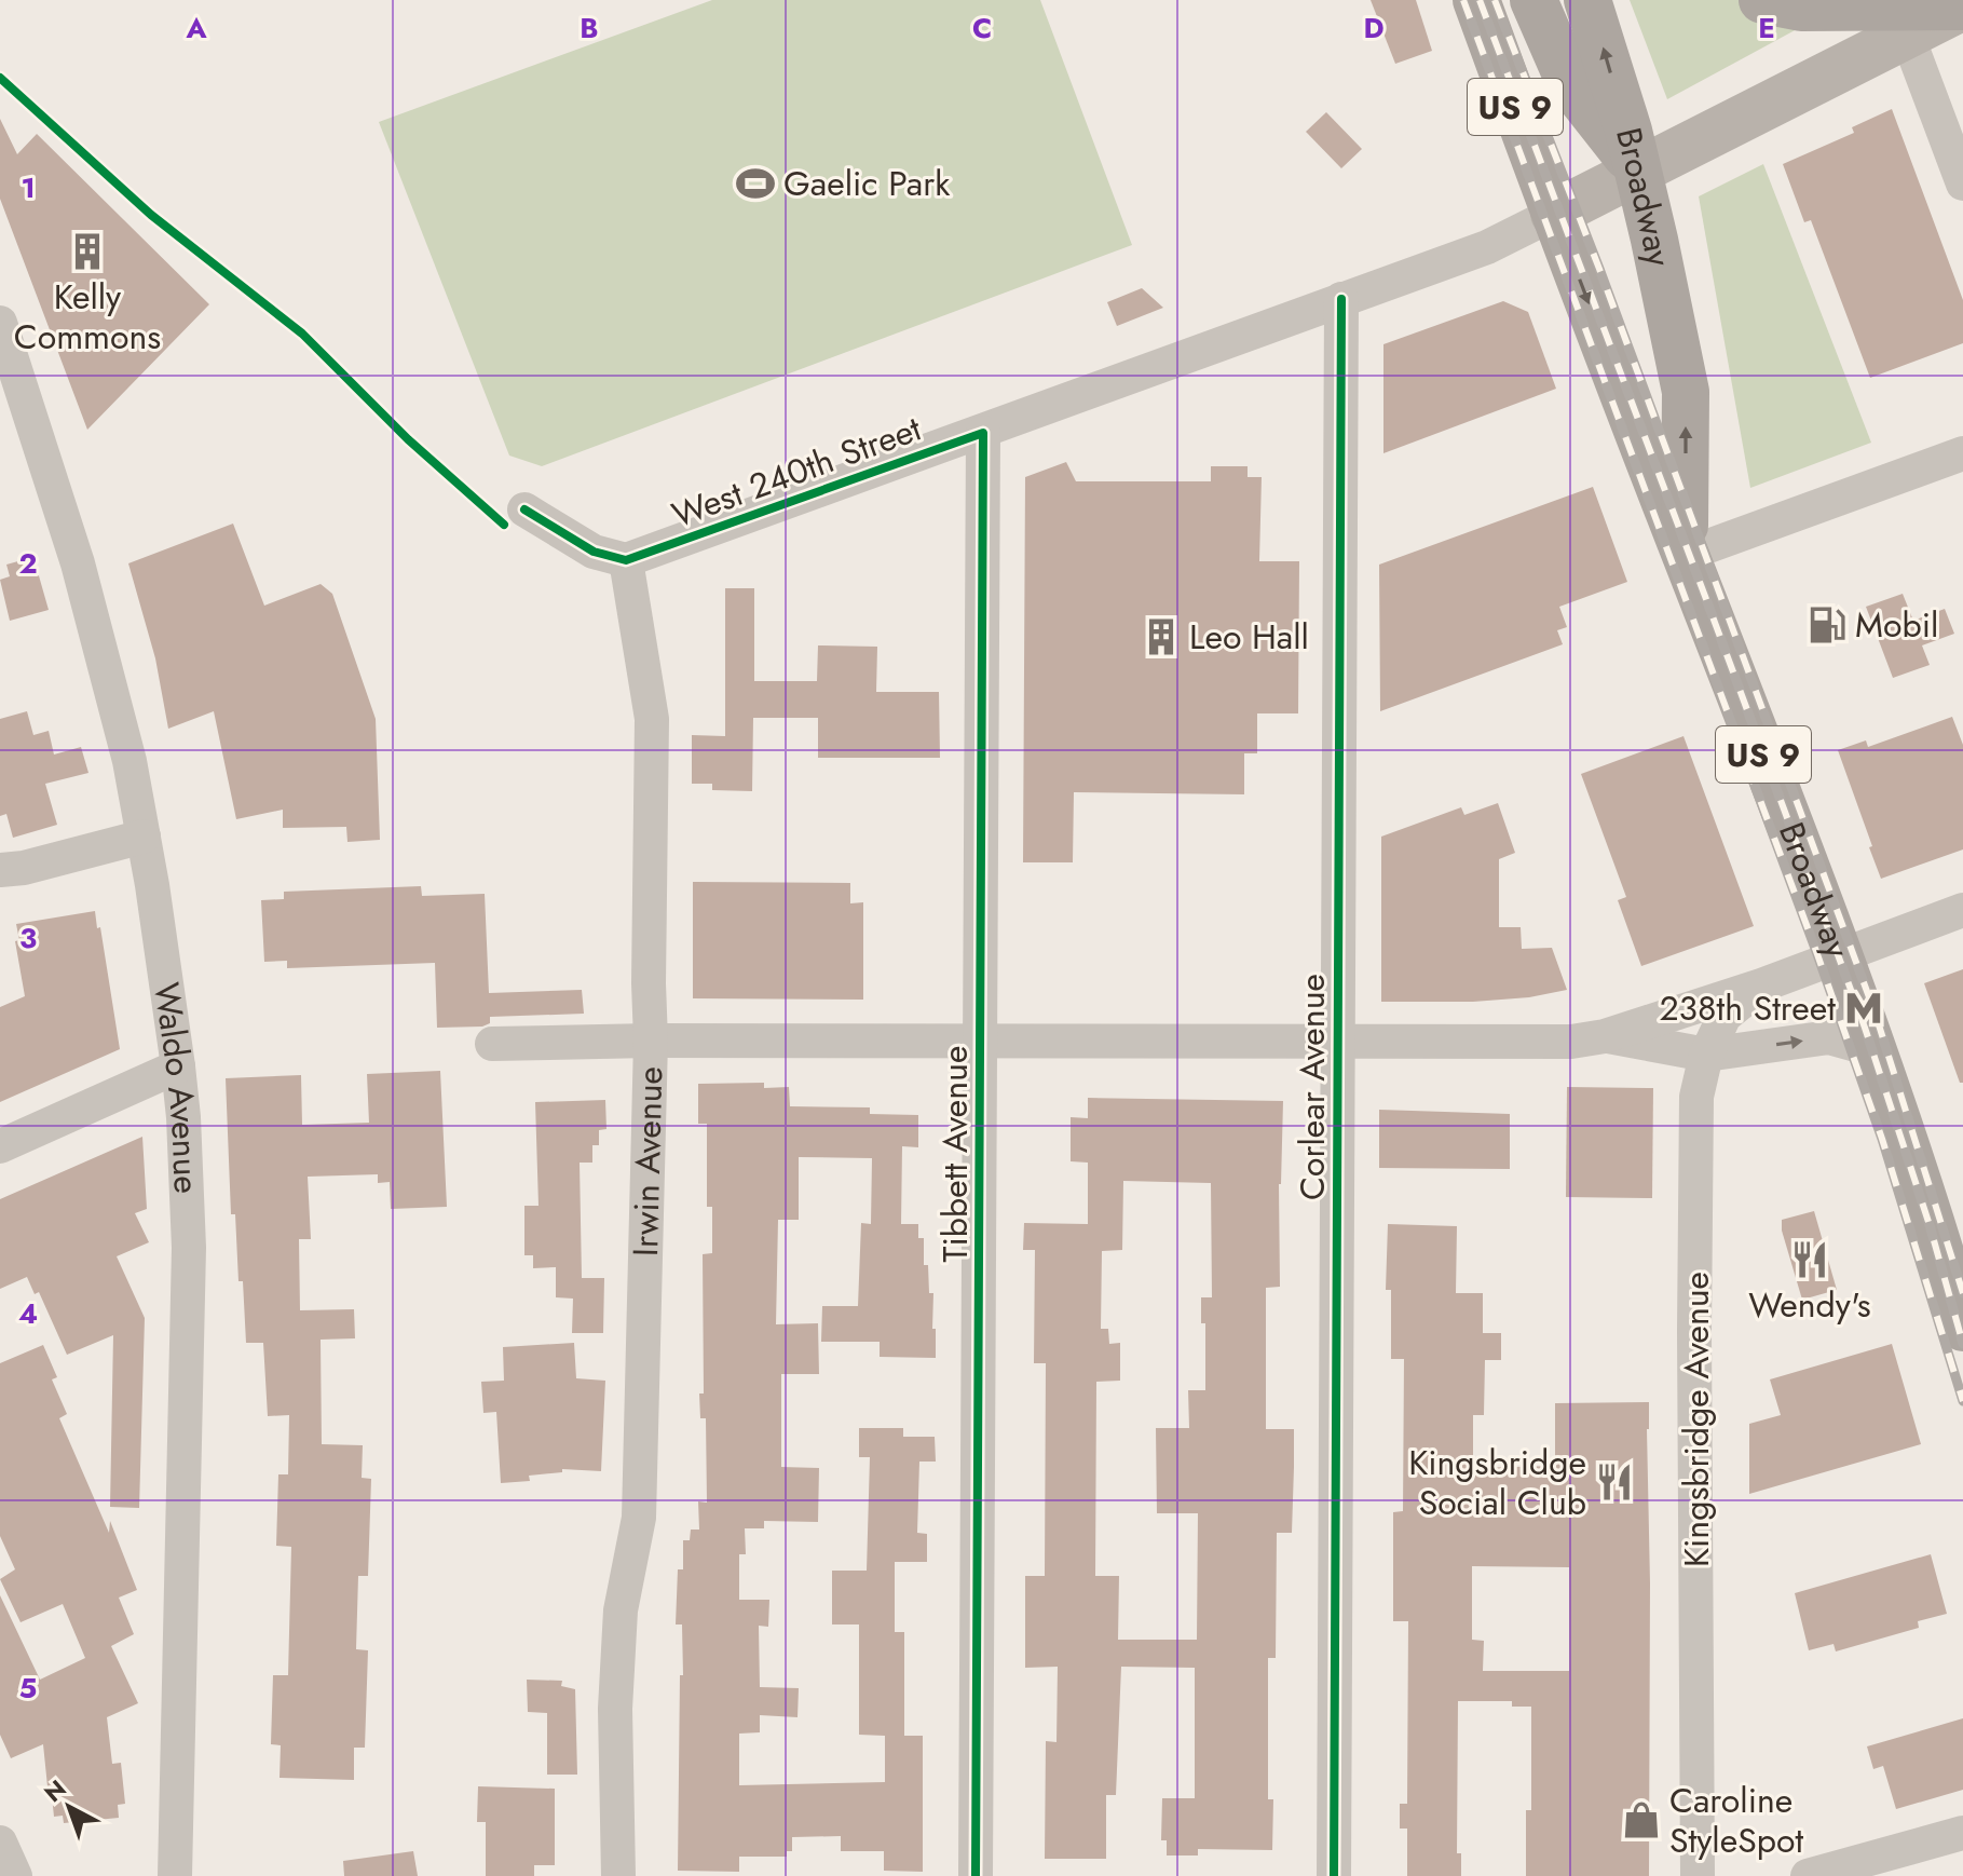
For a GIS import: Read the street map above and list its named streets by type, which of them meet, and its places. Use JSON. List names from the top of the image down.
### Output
{
  "streets": {
    "main road": ["US 9", "Broadway"],
    "street": [
      "West 240th Street",
      "Corlear Avenue",
      "Waldo Avenue",
      "Tibbett Avenue",
      "Irwin Avenue",
      "Kingsbridge Avenue"
    ]
  },
  "crossings": [
    ["Broadway", "West 240th Street"],
    ["West 240th Street", "Corlear Avenue"],
    ["West 240th Street", "Tibbett Avenue"],
    ["West 240th Street", "Irwin Avenue"]
  ],
  "places": {
    "sports": ["Gaelic Park"],
    "building": ["Kelly Commons", "Leo Hall"],
    "fuel station": ["Mobil"],
    "metro station": ["238th Street"],
    "restaurant": ["Wendy's", "Kingsbridge Social Club"],
    "shop": ["Caroline StyleSpot"]
  },
  "north": "top left",
  "grid": {
    "columns": [
      "A",
      "B",
      "C",
      "D",
      "E"
    ],
    "rows": [
      "1",
      "2",
      "3",
      "4",
      "5"
    ]
  }
}
